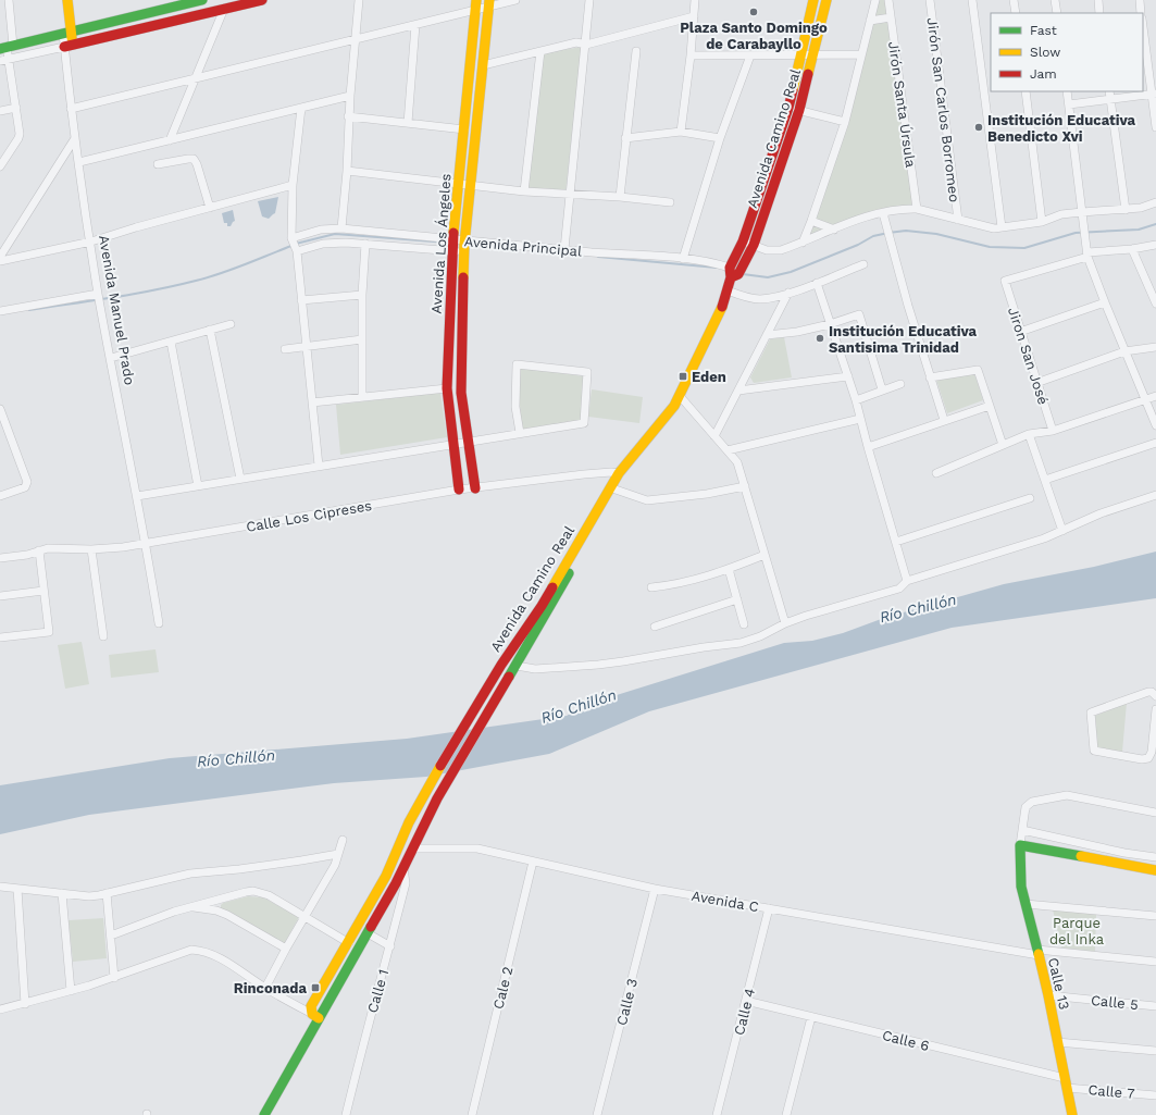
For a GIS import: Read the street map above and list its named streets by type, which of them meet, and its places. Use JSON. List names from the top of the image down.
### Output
{
  "streets": {
    "main road": [
      "Avenida Camino Real",
      "Avenida Los Ángeles",
      "Avenida Manuel Prado",
      "Calle 13"
    ],
    "street": [
      "Jirón Santa Úrsula",
      "Jirón San Carlos Borromeo",
      "Avenida Principal",
      "Jiron San José",
      "Calle Los Cipreses",
      "Avenida C",
      "Cale 2",
      "Calle 1",
      "Calle 3",
      "Calle 5",
      "Calle 4",
      "Calle 6",
      "Calle 7"
    ]
  },
  "crossings": [
    ["Avenida Camino Real", "Avenida Principal"],
    ["Avenida Camino Real", "Calle Los Cipreses"],
    ["Avenida Camino Real", "Avenida C"],
    ["Avenida Camino Real", "Calle 1"],
    ["Avenida Los Ángeles", "Avenida Principal"],
    ["Avenida Los Ángeles", "Calle Los Cipreses"],
    ["Avenida Manuel Prado", "Calle Los Cipreses"],
    ["Avenida C", "Calle 13"],
    ["Avenida C", "Cale 2"],
    ["Avenida C", "Calle 3"],
    ["Avenida C", "Calle 4"],
    ["Calle 13", "Calle 5"],
    ["Calle 13", "Calle 6"],
    ["Calle 13", "Calle 7"],
    ["Calle 4", "Calle 6"],
    ["Calle 6", "Calle 7"]
  ],
  "water": ["Río Chillón"],
  "parks": ["Parque del Inka"],
  "places": {
    "other": ["Plaza Santo Domingo de Carabayllo", "Institución Educativa Benedicto Xvi", "Institución Educativa Santisima Trinidad"],
    "transit": ["Eden", "Rinconada"]
  },
  "legend": ["Fast", "Slow", "Jam"]
}
